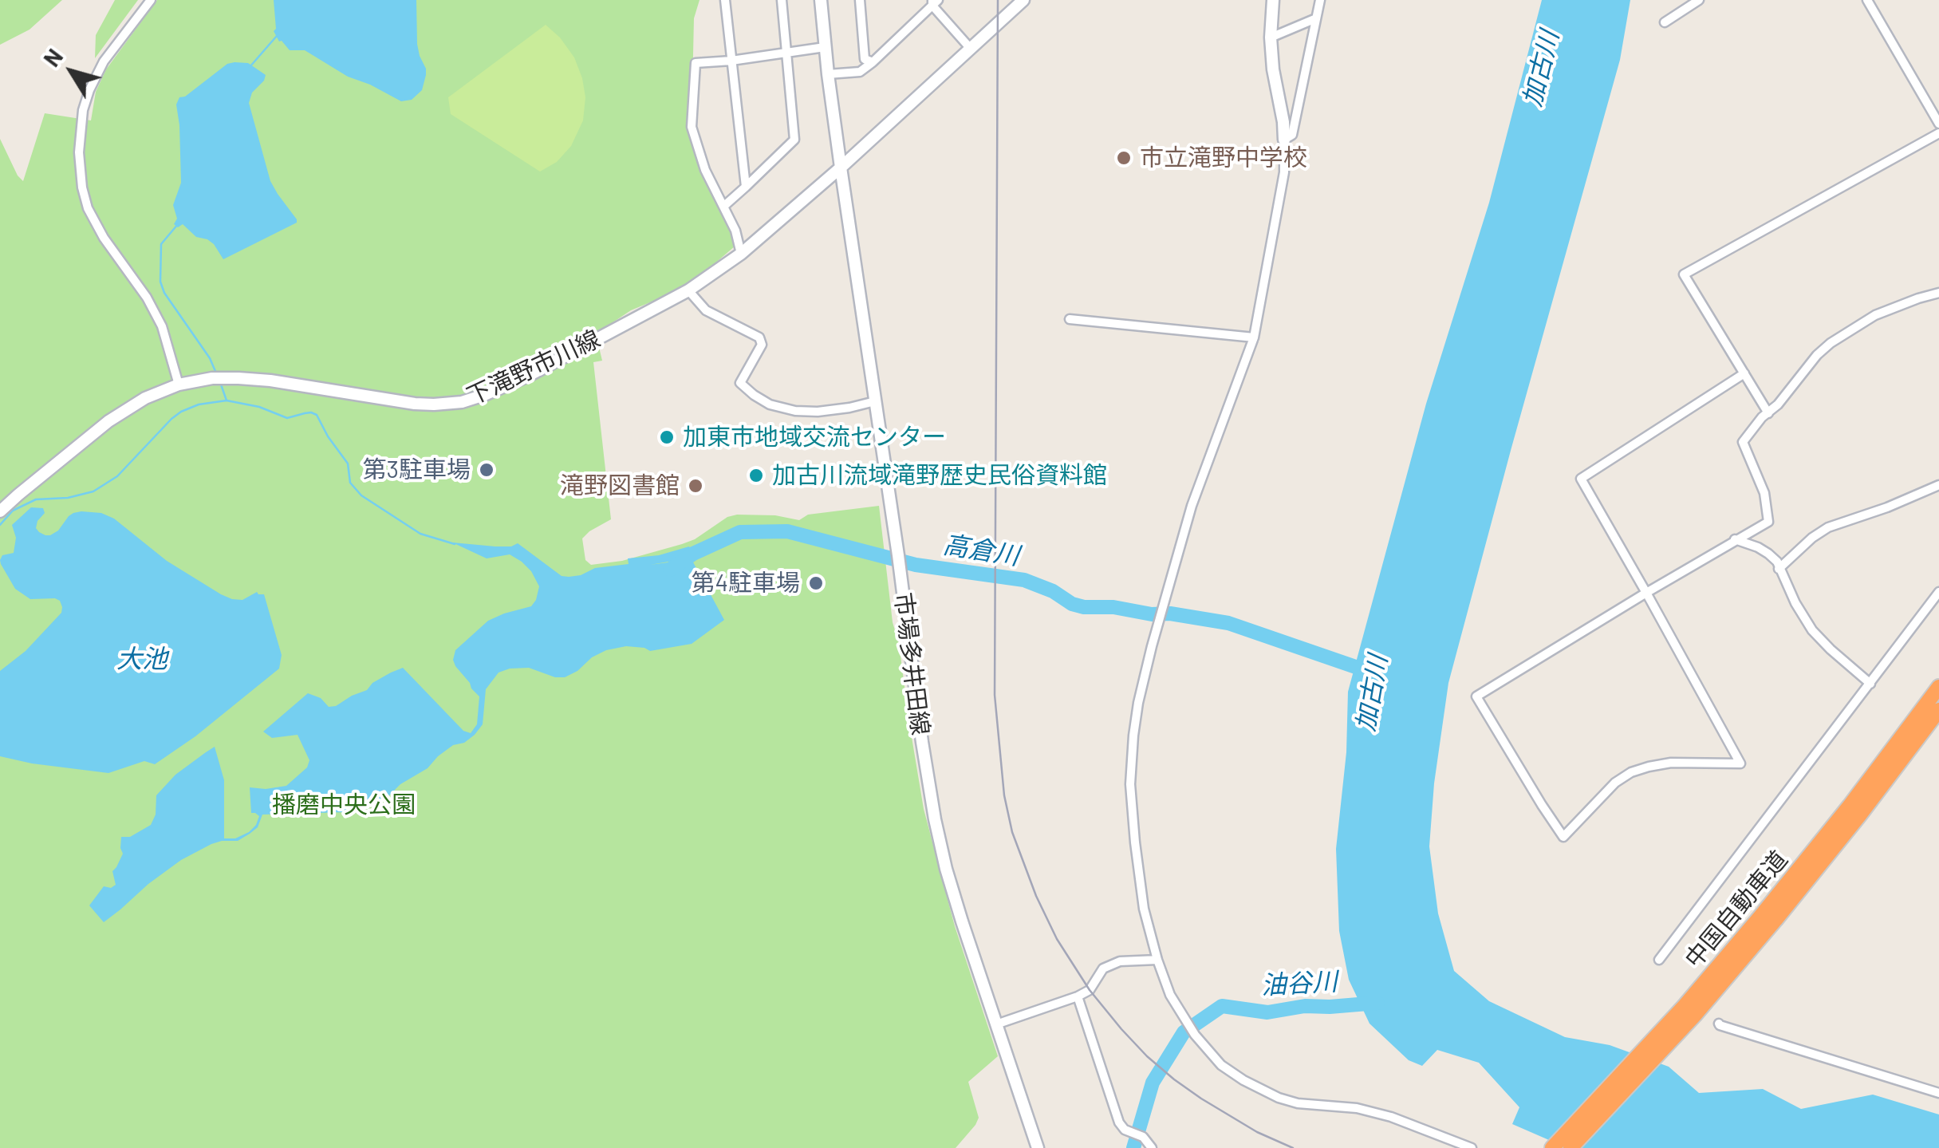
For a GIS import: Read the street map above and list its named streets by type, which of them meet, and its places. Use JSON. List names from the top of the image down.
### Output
{
  "streets": {
    "highway": ["中国自動車道"],
    "main road": ["下滝野市川線", "市場多井田線"]
  },
  "crossings": [
    ["下滝野市川線", "市場多井田線"]
  ],
  "water": [
    "加古川",
    "高倉川",
    "大池",
    "油谷川"
  ],
  "parks": ["播磨中央公園"],
  "places": [
    "市立滝野中学校",
    "加東市地域交流センター",
    "第3駐車場",
    "加古川流域滝野歴史民俗資料館",
    "滝野図書館",
    "第4駐車場"
  ],
  "north": "top left"
}
